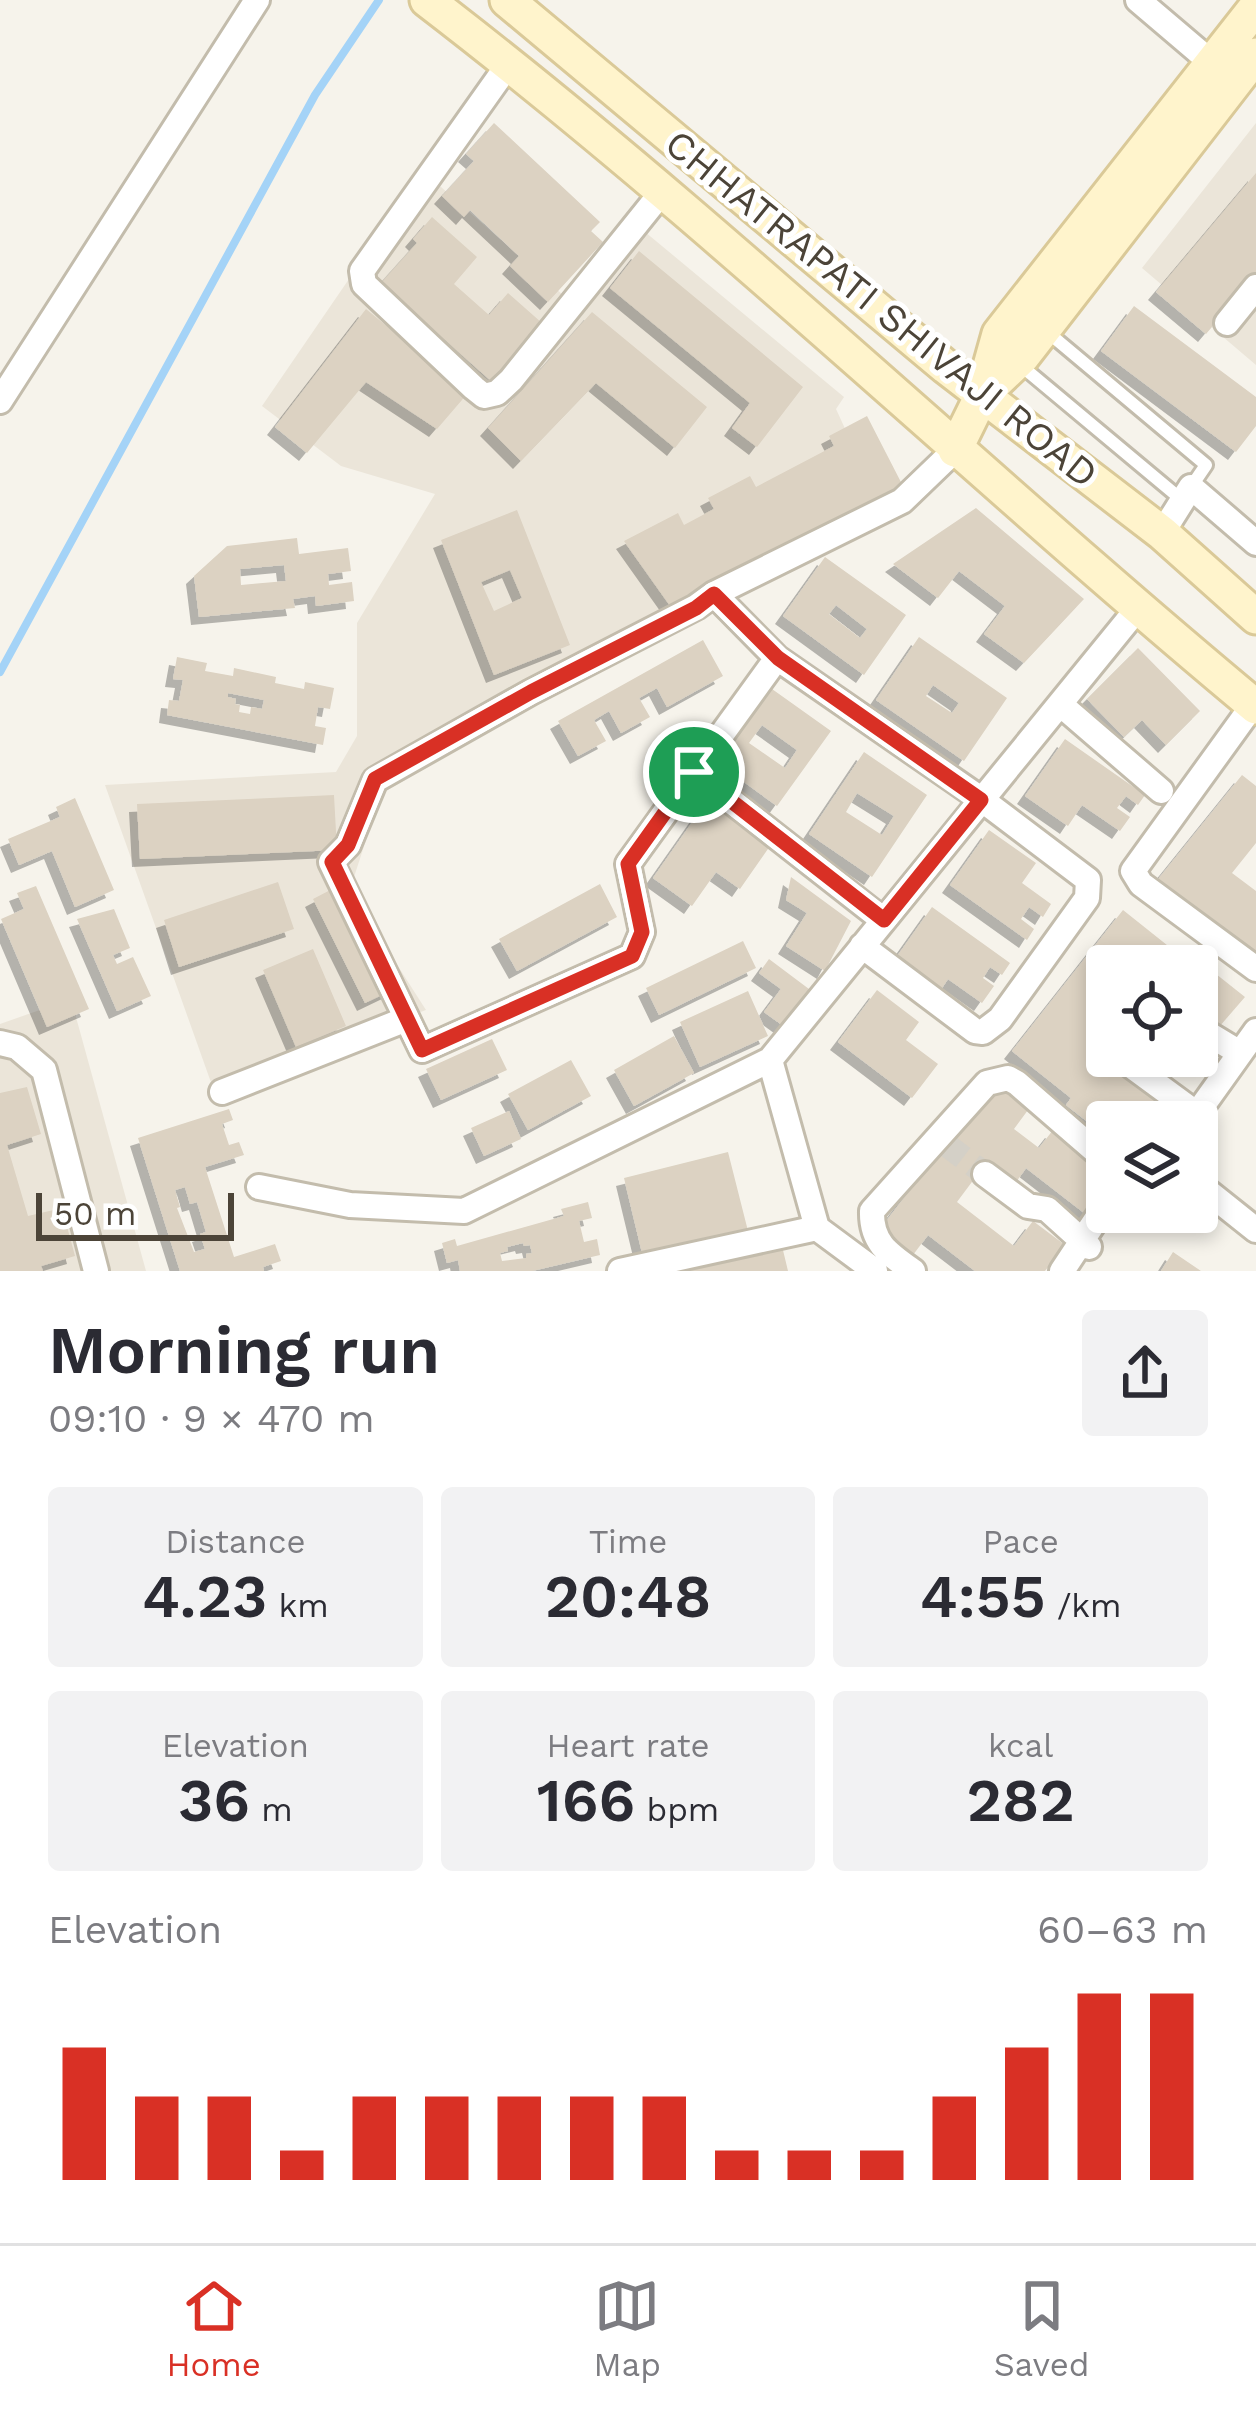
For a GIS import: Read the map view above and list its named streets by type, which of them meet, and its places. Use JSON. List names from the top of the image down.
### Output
{
  "streets": {
    "main road": ["CHHATRAPATI SHIVAJI ROAD"]
  },
  "scale_bar": "50 m",
  "page": {
    "scale": "50 m",
    "heading": ["Morning run", "09:10 · 9 × 470 m"],
    "stats": [
      ["Distance", "4.23 km"],
      ["Time", "20:48"],
      ["Pace", "4:55 /km"],
      ["Elevation", "36 m"],
      ["Heart rate", "166 bpm"],
      ["kcal", "282"]
    ],
    "chart": ["Elevation", "60–63 m"],
    "tabs": ["Home", "Map", "Saved"]
  }
}
